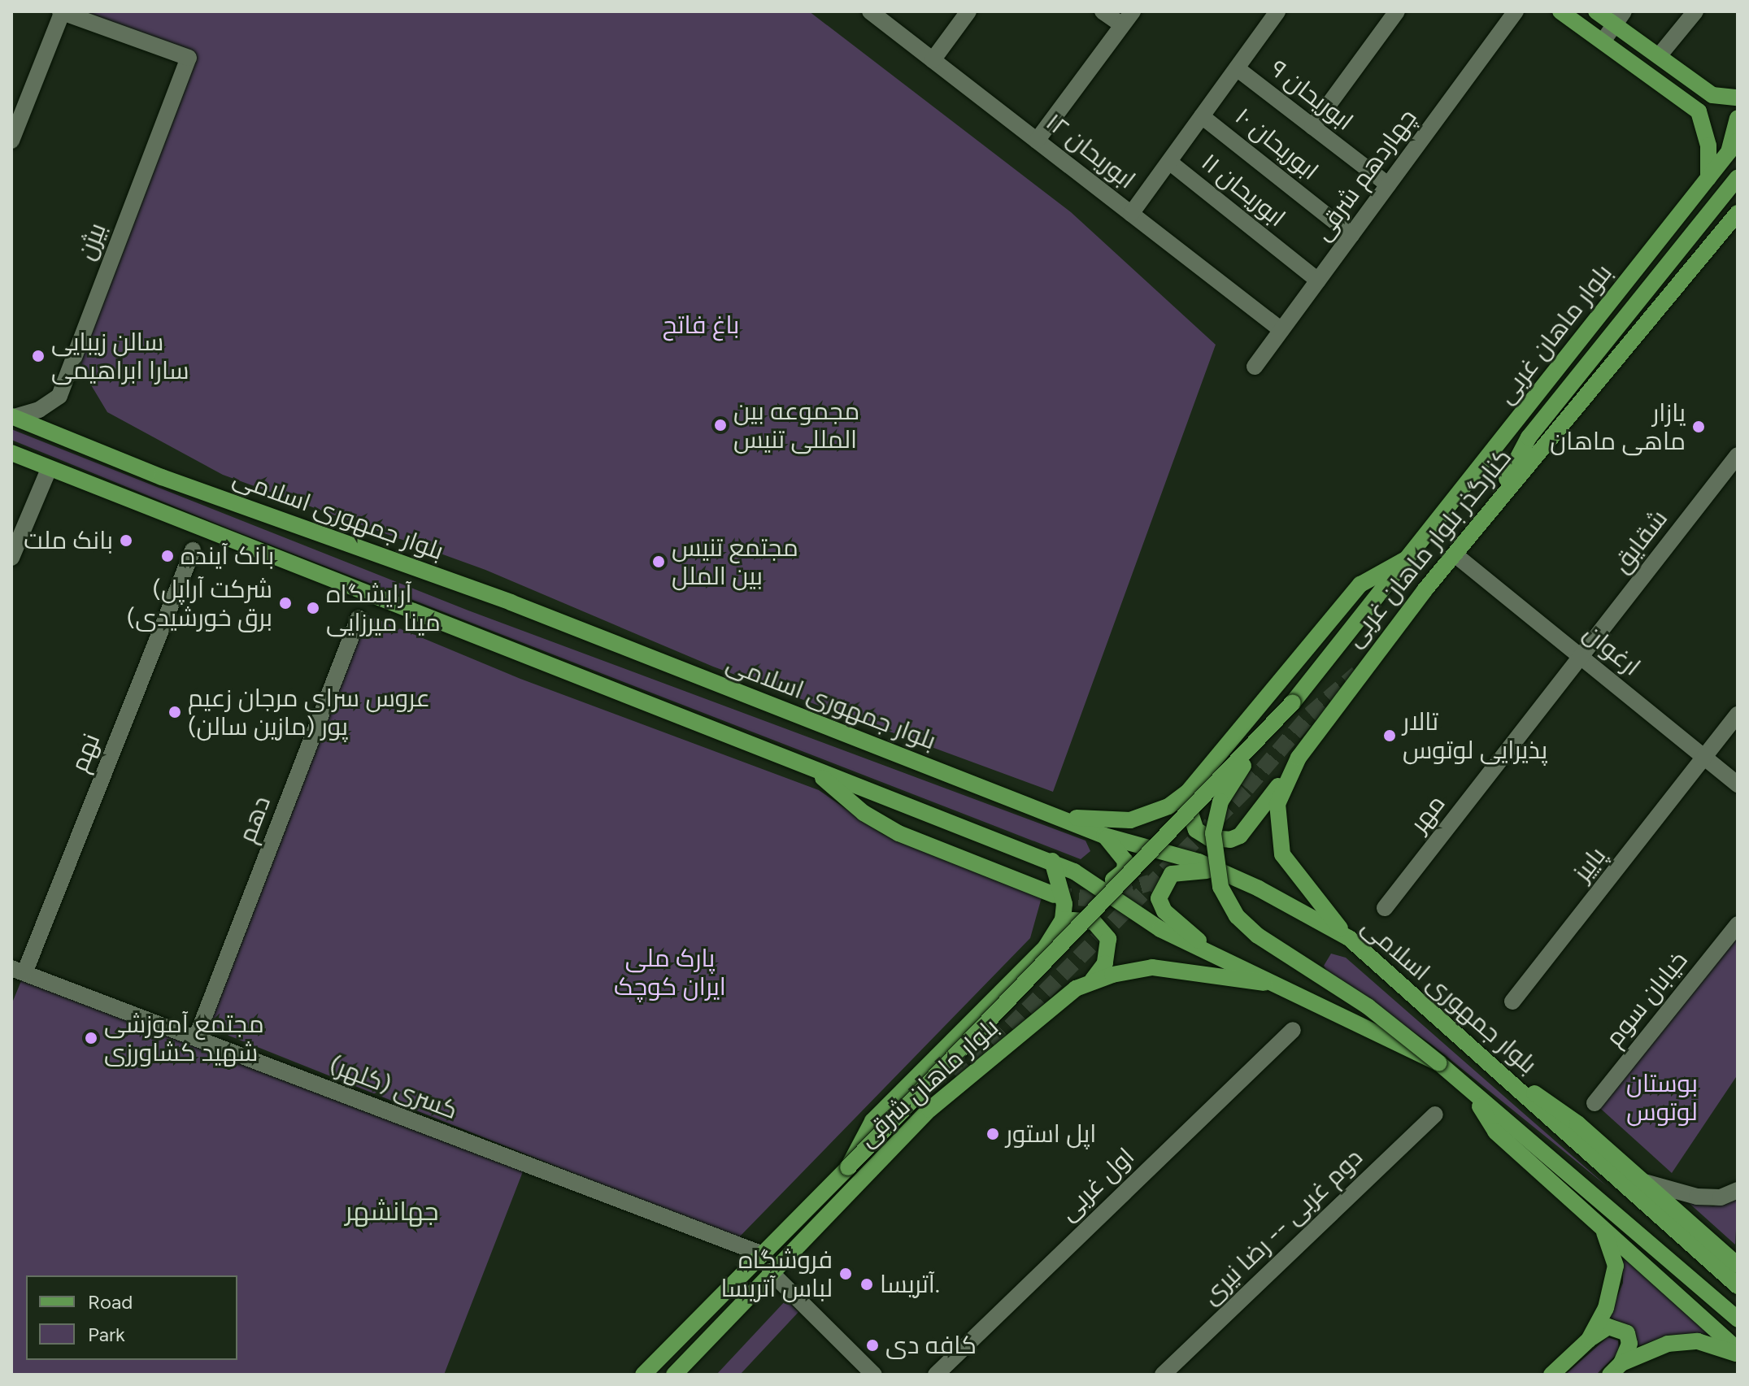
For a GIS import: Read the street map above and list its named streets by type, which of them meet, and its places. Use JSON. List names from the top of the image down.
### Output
{
  "streets": {
    "main road": [
      "بلوار ماهان غربی",
      "بلوار جمهوری اسلامی",
      "کنارگذر بلوار ماهان غربی",
      "بلوار ماهان شرقی"
    ],
    "street": [
      "ابوریحان ۹",
      "ابوریحان ۱۰",
      "ابوریحان ۱۲",
      "چهاردهم شرقی",
      "ابوریحان ۱۱",
      "بیژن",
      "شقایق",
      "ارغوان",
      "نهم",
      "مهر",
      "دهم",
      "پاییز",
      "خیابان سوم",
      "کسری (کلهر)",
      "اول غربی",
      "دوم غربی -- رضا نیری"
    ]
  },
  "crossings": [
    ["ابوریحان ۹", "چهاردهم شرقی"],
    ["ابوریحان ۱۰", "چهاردهم شرقی"],
    ["ابوریحان ۱۲", "چهاردهم شرقی"],
    ["چهاردهم شرقی", "ابوریحان ۱۱"],
    ["بیژن", "بلوار جمهوری اسلامی"],
    ["بلوار ماهان غربی", "بلوار جمهوری اسلامی"],
    ["بلوار ماهان غربی", "کنارگذر بلوار ماهان غربی"],
    ["بلوار جمهوری اسلامی", "کنارگذر بلوار ماهان غربی"],
    ["شقایق", "ارغوان"],
    ["شقایق", "مهر"],
    ["کنارگذر بلوار ماهان غربی", "ارغوان"],
    ["ارغوان", "مهر"],
    ["ارغوان", "پاییز"],
    ["نهم", "کسری (کلهر)"],
    ["دهم", "کسری (کلهر)"],
    ["بلوار ماهان شرقی", "کسری (کلهر)"]
  ],
  "districts": ["جهانشهر"],
  "parks": ["باغ فاتح", "پارک ملی ایران کوچک", "بوستان لوتوس"],
  "places": [
    "سالن زیبایی سارا ابراهیمی",
    "مجموعه بین المللی تنیس",
    "یازار ماهی ماهان",
    "بانک ملت",
    "بانک آینده",
    "مجتمع تنیس بین الملل",
    "(شرکت آراپل (برق خورشیدی",
    "آرایشگاه مینا میرزایی",
    "عروس سرای مرجان زعیم پور (مازین سالن)",
    "تالار پذیرایی لوتوس",
    "مجتمع آموزشی شهید کشاورزی",
    "اپل استور",
    "فروشگاه لباس آتریسا",
    "آتریسا.",
    "کافه دی"
  ],
  "legend": ["Road", "Park"]
}
